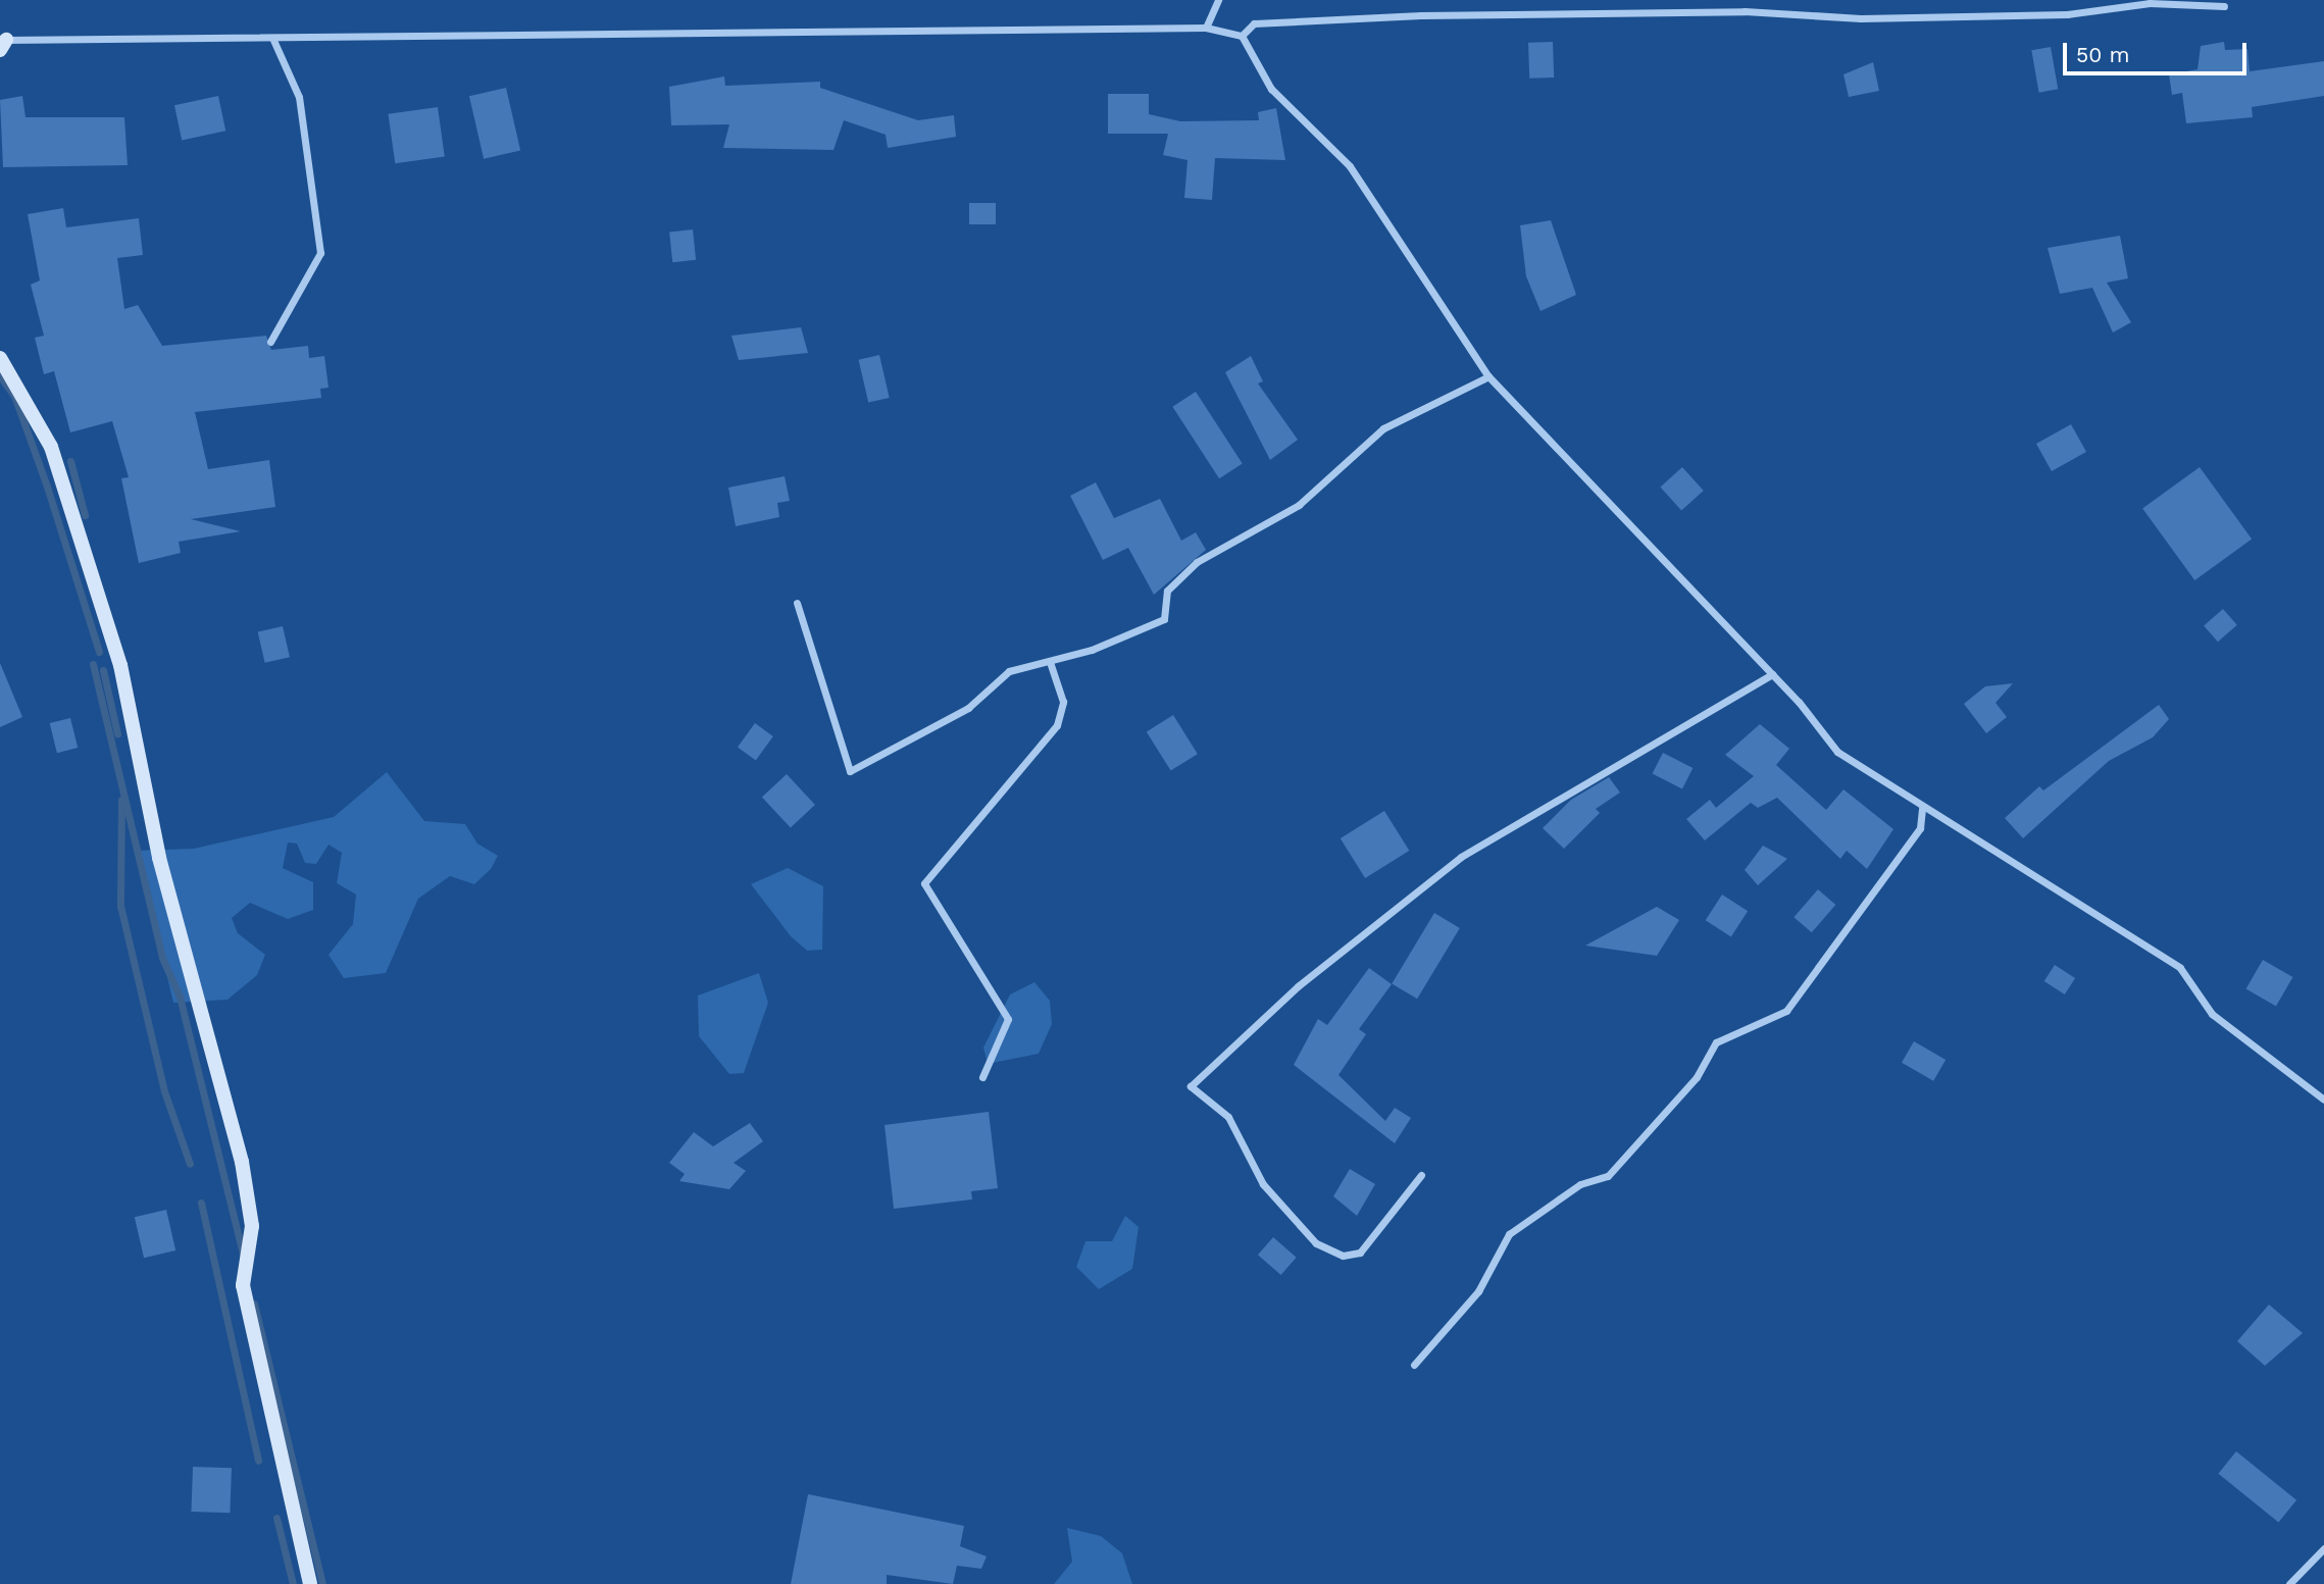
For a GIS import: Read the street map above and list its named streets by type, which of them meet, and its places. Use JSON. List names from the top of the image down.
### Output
{
  "scale_bar": "50 m"
}
